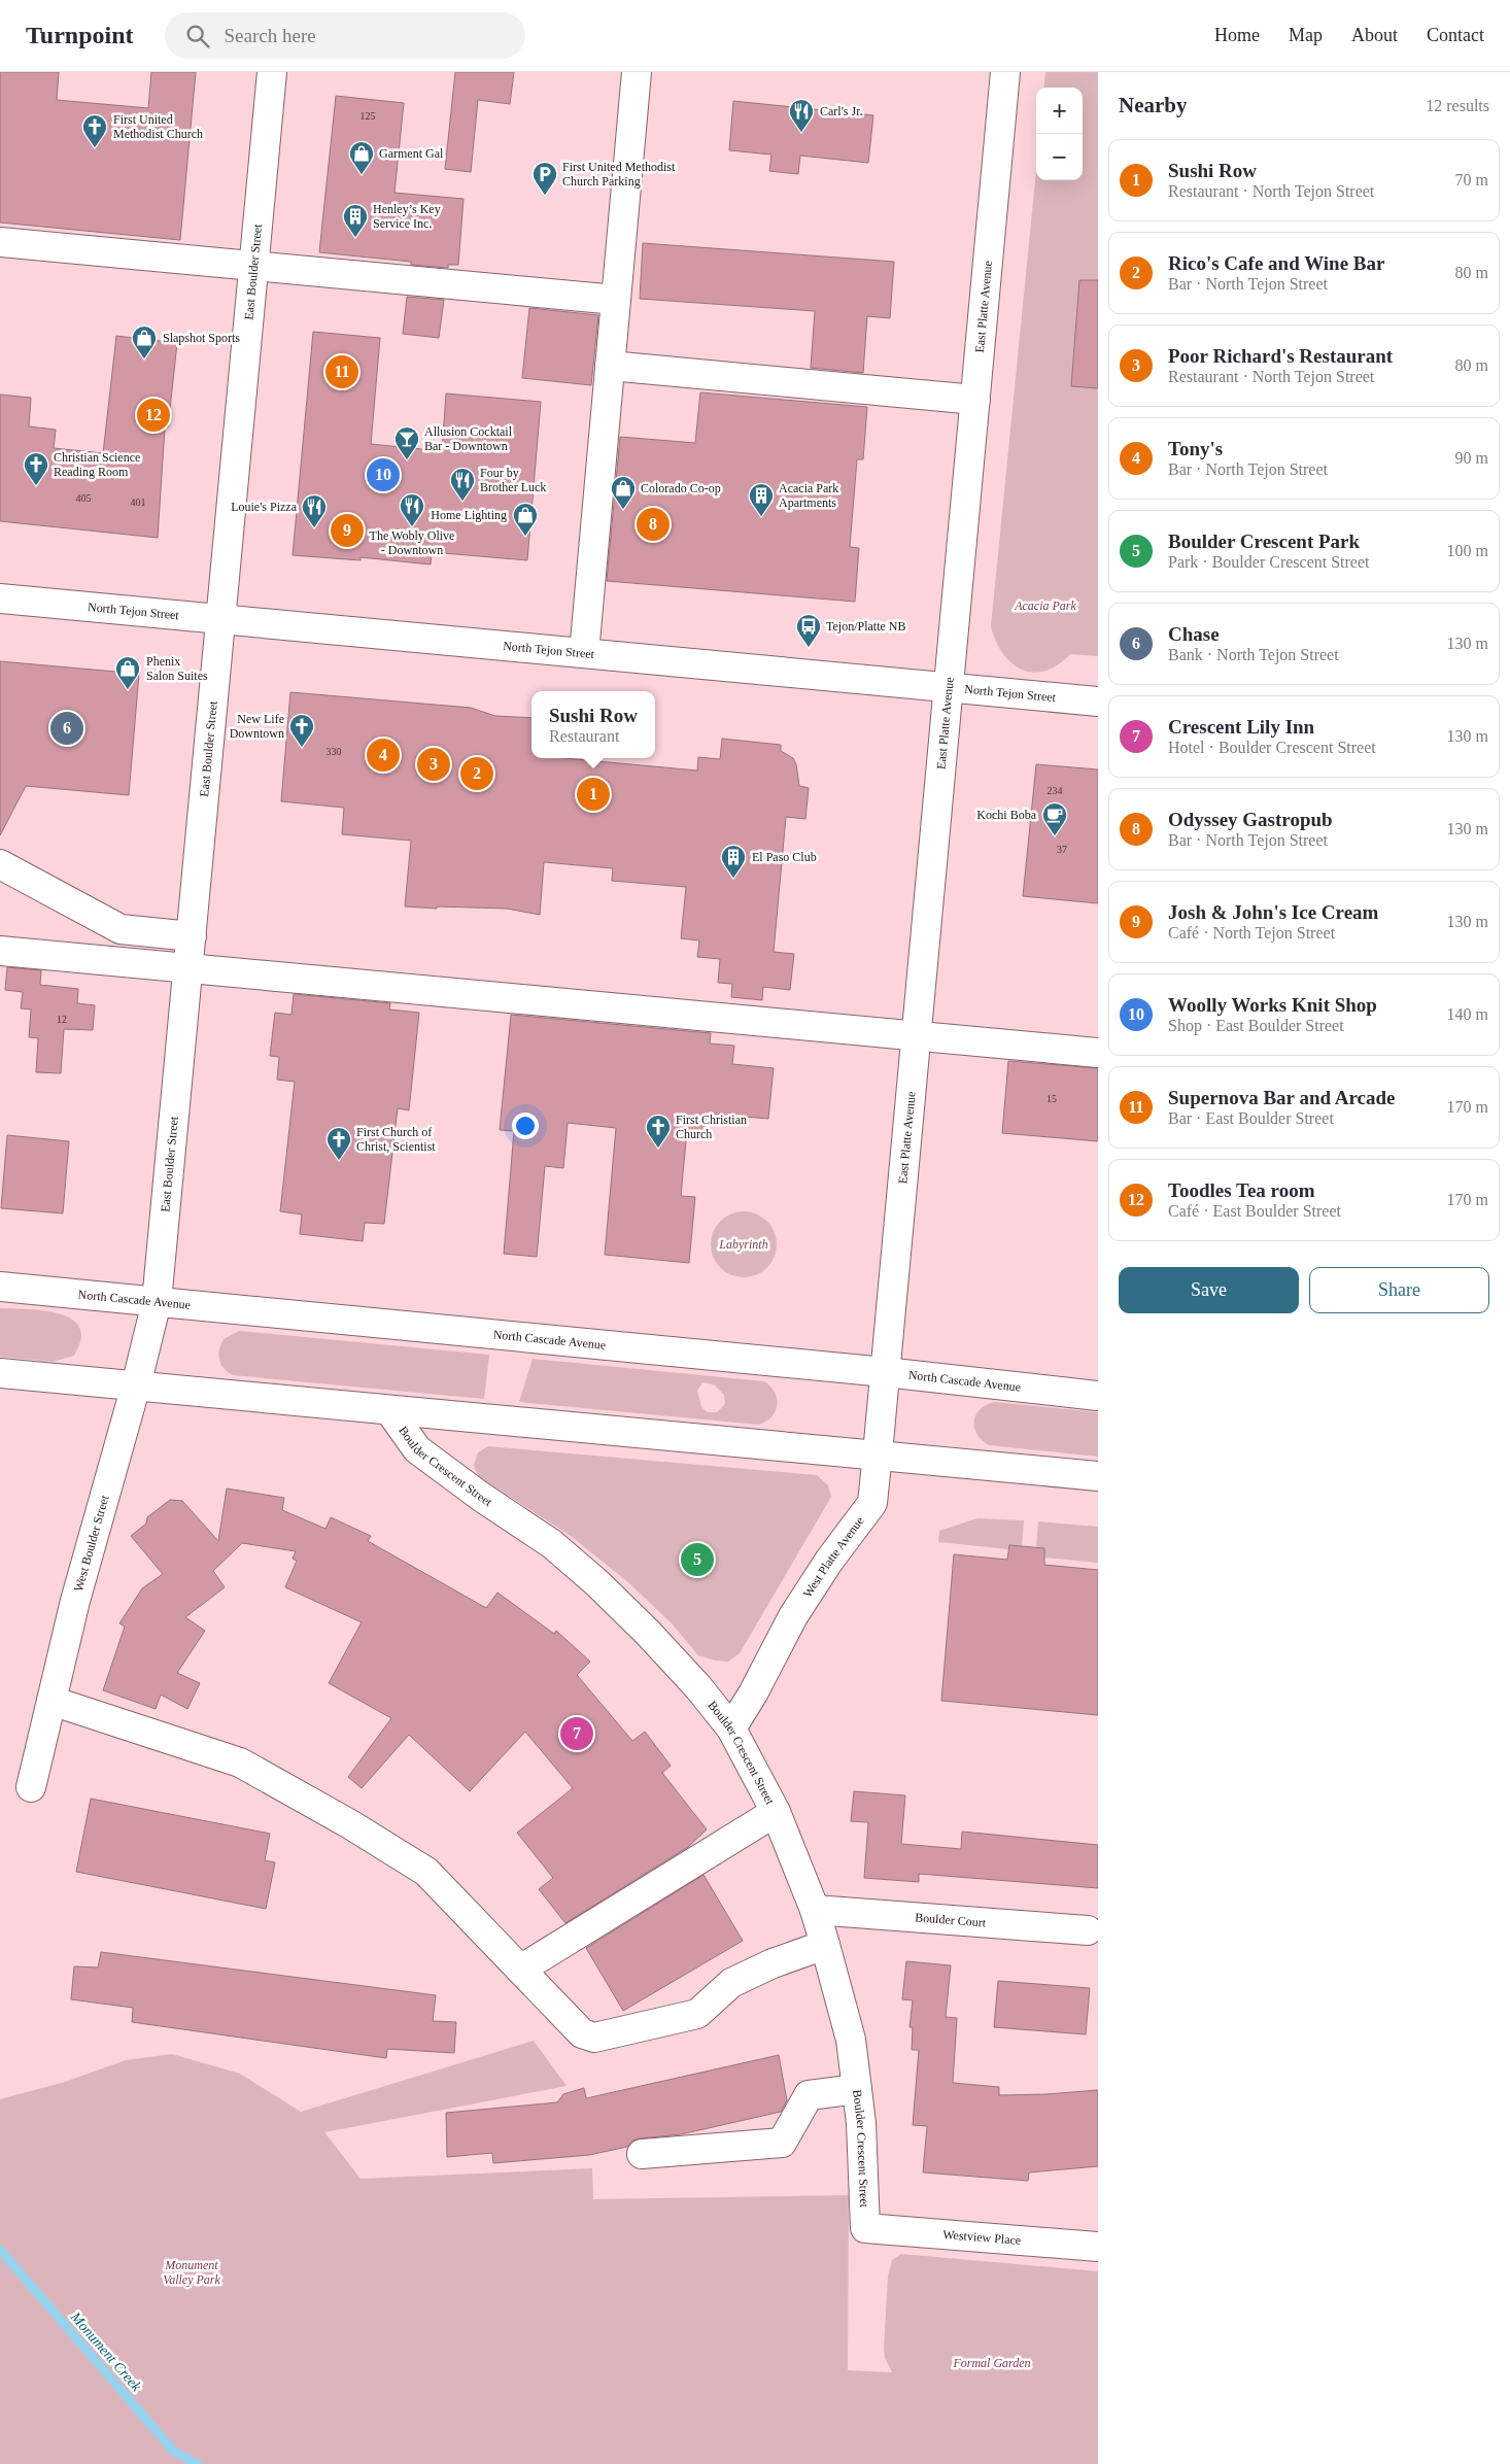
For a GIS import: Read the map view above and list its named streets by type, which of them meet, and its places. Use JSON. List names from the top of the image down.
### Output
{
  "streets": {
    "street": [
      "East Boulder Street",
      "East Platte Avenue",
      "North Tejon Street",
      "North Cascade Avenue",
      "Boulder Crescent Street",
      "West Boulder Street",
      "West Platte Avenue",
      "Boulder Court",
      "Westview Place"
    ]
  },
  "crossings": [
    ["East Boulder Street", "North Tejon Street"],
    ["East Boulder Street", "North Cascade Avenue"],
    ["East Boulder Street", "West Boulder Street"],
    ["East Platte Avenue", "North Tejon Street"],
    ["East Platte Avenue", "North Cascade Avenue"],
    ["East Platte Avenue", "West Platte Avenue"],
    ["North Cascade Avenue", "West Boulder Street"],
    ["North Cascade Avenue", "West Platte Avenue"],
    ["Boulder Crescent Street", "West Platte Avenue"],
    ["Boulder Crescent Street", "Boulder Court"],
    ["Boulder Crescent Street", "Westview Place"]
  ],
  "water": ["Monument Creek"],
  "parks": [
    "Acacia Park",
    "Labyrinth",
    "Monument Valley Park",
    "Formal Garden"
  ],
  "places": {
    "restaurant": [
      "Carl's Jr.",
      "Four by Brother Luck",
      "The Wobly Olive - Downtown",
      "Louie's Pizza"
    ],
    "church": [
      "First United Methodist Church",
      "Christian Science Reading Room",
      "New Life Downtown",
      "First Christian Church",
      "First Church of Christ, Scientist"
    ],
    "shop": [
      "Garment Gal",
      "Slapshot Sports",
      "Colorado Co-op",
      "Home Lighting",
      "Phenix Salon Suites"
    ],
    "parking": ["First United Methodist Church Parking"],
    "building": ["Henley’s Key Service Inc.", "Acacia Park Apartments", "El Paso Club"],
    "bar": ["Allusion Cocktail Bar - Downtown"],
    "bus stop": ["Tejon/Platte NB"],
    "cafe": ["Kochi Boba"]
  },
  "house_numbers": [
    "125",
    "405",
    "401",
    "330",
    "234",
    "37",
    "12",
    "15"
  ],
  "page": {
    "header": "Turnpoint",
    "search": "Search here",
    "nav": [
      "Home",
      "Map",
      "About",
      "Contact"
    ],
    "heading": ["Nearby", "12 results"],
    "map_buttons": ["+", "−"],
    "list": [
      {
        "mark": "1",
        "name": "Sushi Row",
        "note": "Restaurant · North Tejon Street",
        "value": "70 m"
      },
      {
        "mark": "2",
        "name": "Rico's Cafe and Wine Bar",
        "note": "Bar · North Tejon Street",
        "value": "80 m"
      },
      {
        "mark": "3",
        "name": "Poor Richard's Restaurant",
        "note": "Restaurant · North Tejon Street",
        "value": "80 m"
      },
      {
        "mark": "4",
        "name": "Tony's",
        "note": "Bar · North Tejon Street",
        "value": "90 m"
      },
      {
        "mark": "5",
        "name": "Boulder Crescent Park",
        "note": "Park · Boulder Crescent Street",
        "value": "100 m"
      },
      {
        "mark": "6",
        "name": "Chase",
        "note": "Bank · North Tejon Street",
        "value": "130 m"
      },
      {
        "mark": "7",
        "name": "Crescent Lily Inn",
        "note": "Hotel · Boulder Crescent Street",
        "value": "130 m"
      },
      {
        "mark": "8",
        "name": "Odyssey Gastropub",
        "note": "Bar · North Tejon Street",
        "value": "130 m"
      },
      {
        "mark": "9",
        "name": "Josh & John's Ice Cream",
        "note": "Café · North Tejon Street",
        "value": "130 m"
      },
      {
        "mark": "10",
        "name": "Woolly Works Knit Shop",
        "note": "Shop · East Boulder Street",
        "value": "140 m"
      },
      {
        "mark": "11",
        "name": "Supernova Bar and Arcade",
        "note": "Bar · East Boulder Street",
        "value": "170 m"
      },
      {
        "mark": "12",
        "name": "Toodles Tea room",
        "note": "Café · East Boulder Street",
        "value": "170 m"
      }
    ],
    "pins": [
      "11",
      "12",
      "10",
      "8",
      "9",
      "6",
      "4",
      "3",
      "2",
      "1",
      "5",
      "7"
    ],
    "popup": ["Sushi Row", "Restaurant"],
    "buttons": ["Save", "Share"]
  }
}
